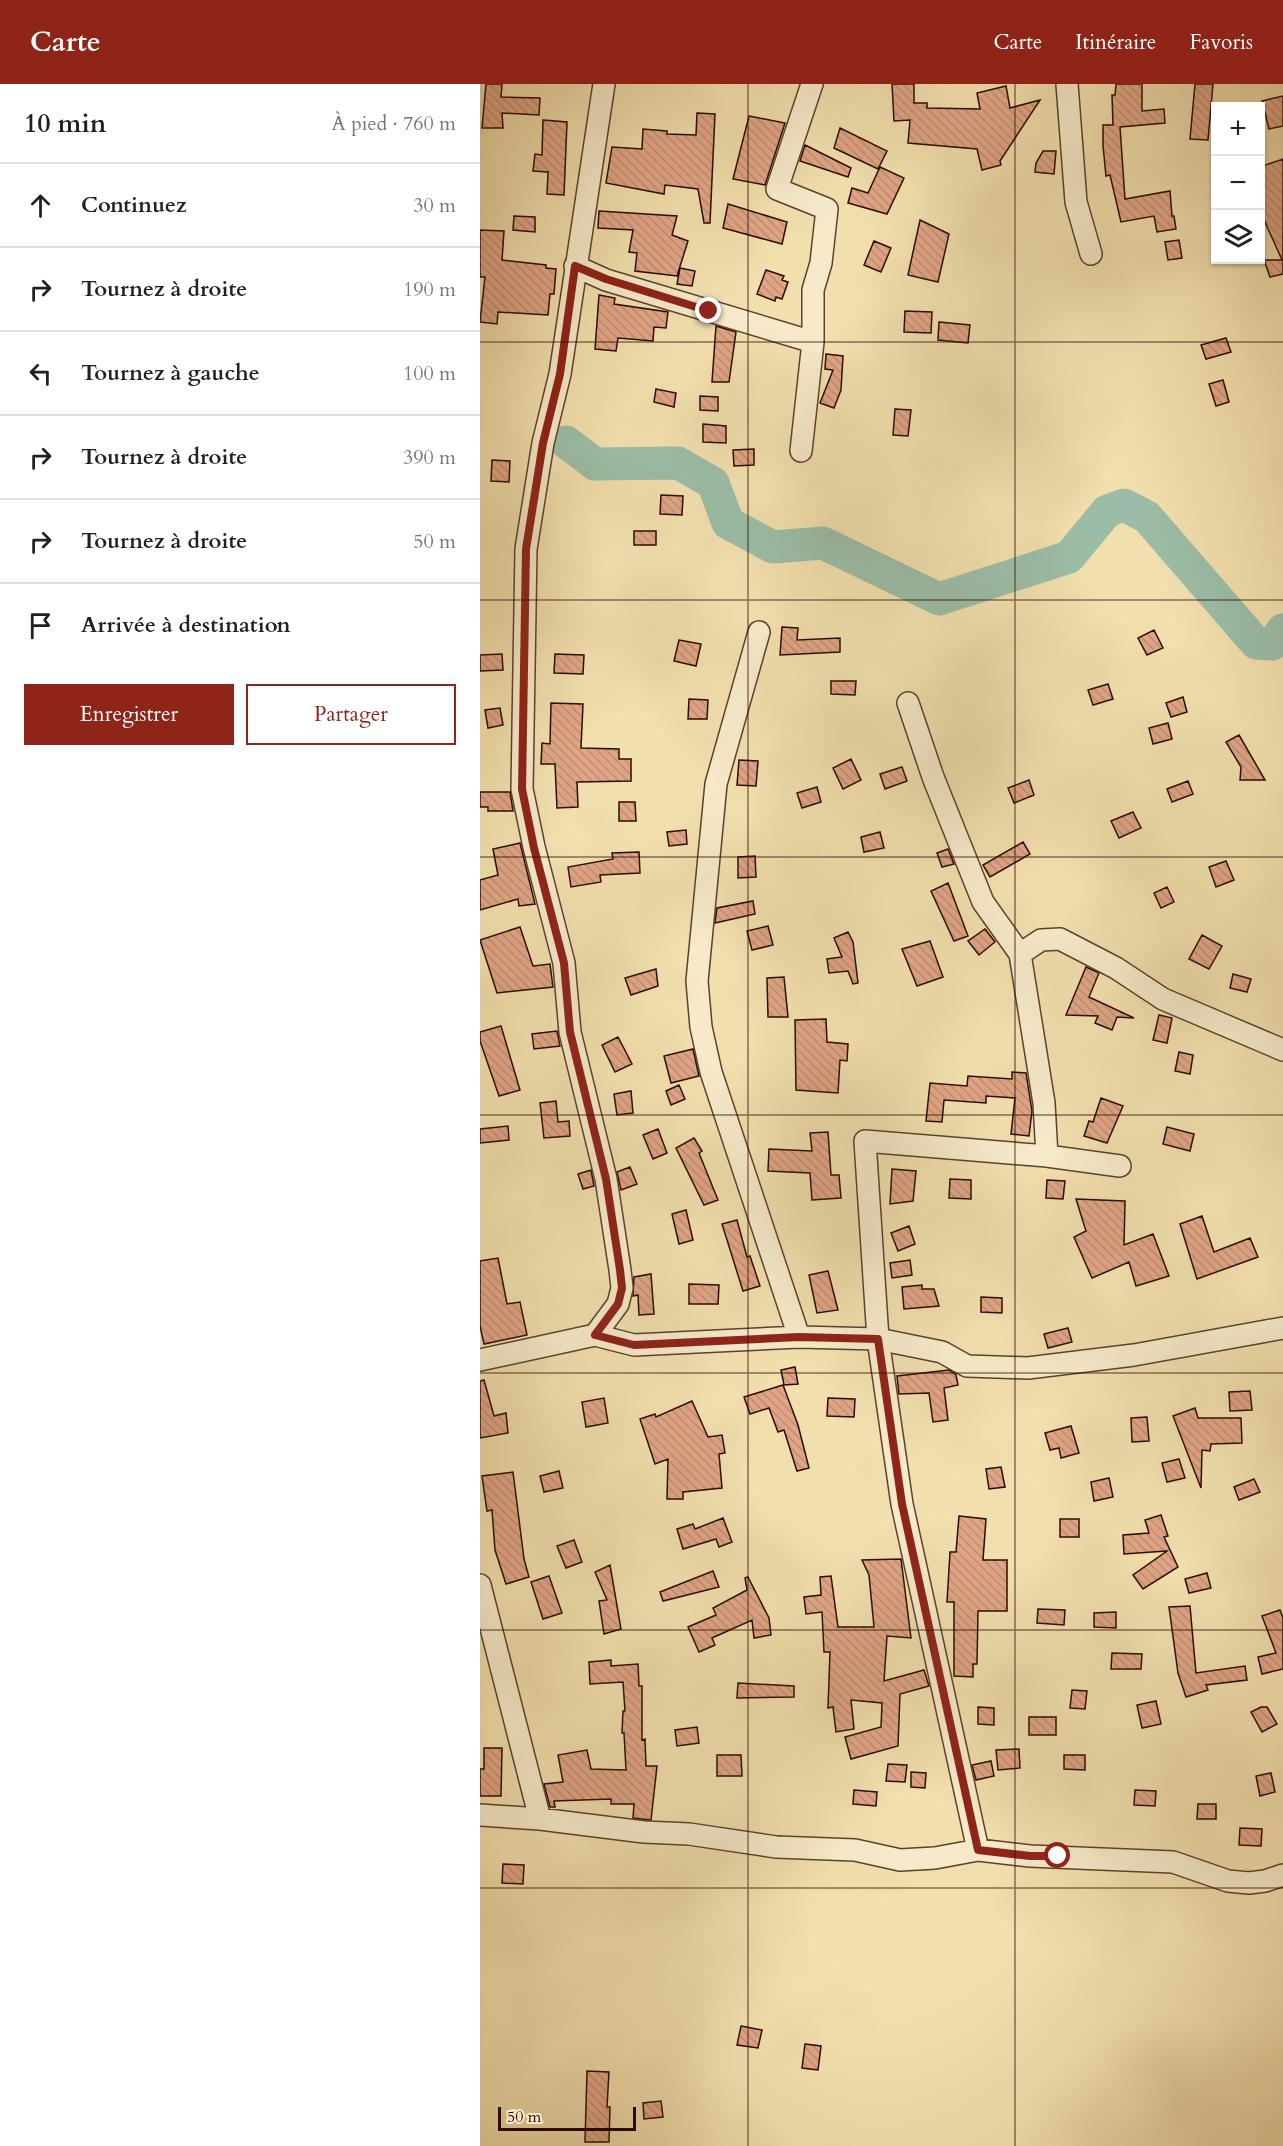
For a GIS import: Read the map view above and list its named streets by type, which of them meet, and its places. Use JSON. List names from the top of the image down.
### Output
{
  "scale_bar": "50 m",
  "page": {
    "header": "Carte",
    "nav": ["Carte", "Itinéraire", "Favoris"],
    "heading": ["10 min", "À pied · 760 m"],
    "map_buttons": ["+", "−"],
    "list": [
      ["Continuez", "30 m"],
      ["Tournez à droite", "190 m"],
      ["Tournez à gauche", "100 m"],
      ["Tournez à droite", "390 m"],
      ["Tournez à droite", "50 m"],
      "Arrivée à destination"
    ],
    "buttons": ["Enregistrer", "Partager"],
    "scale": "50 m"
  }
}
